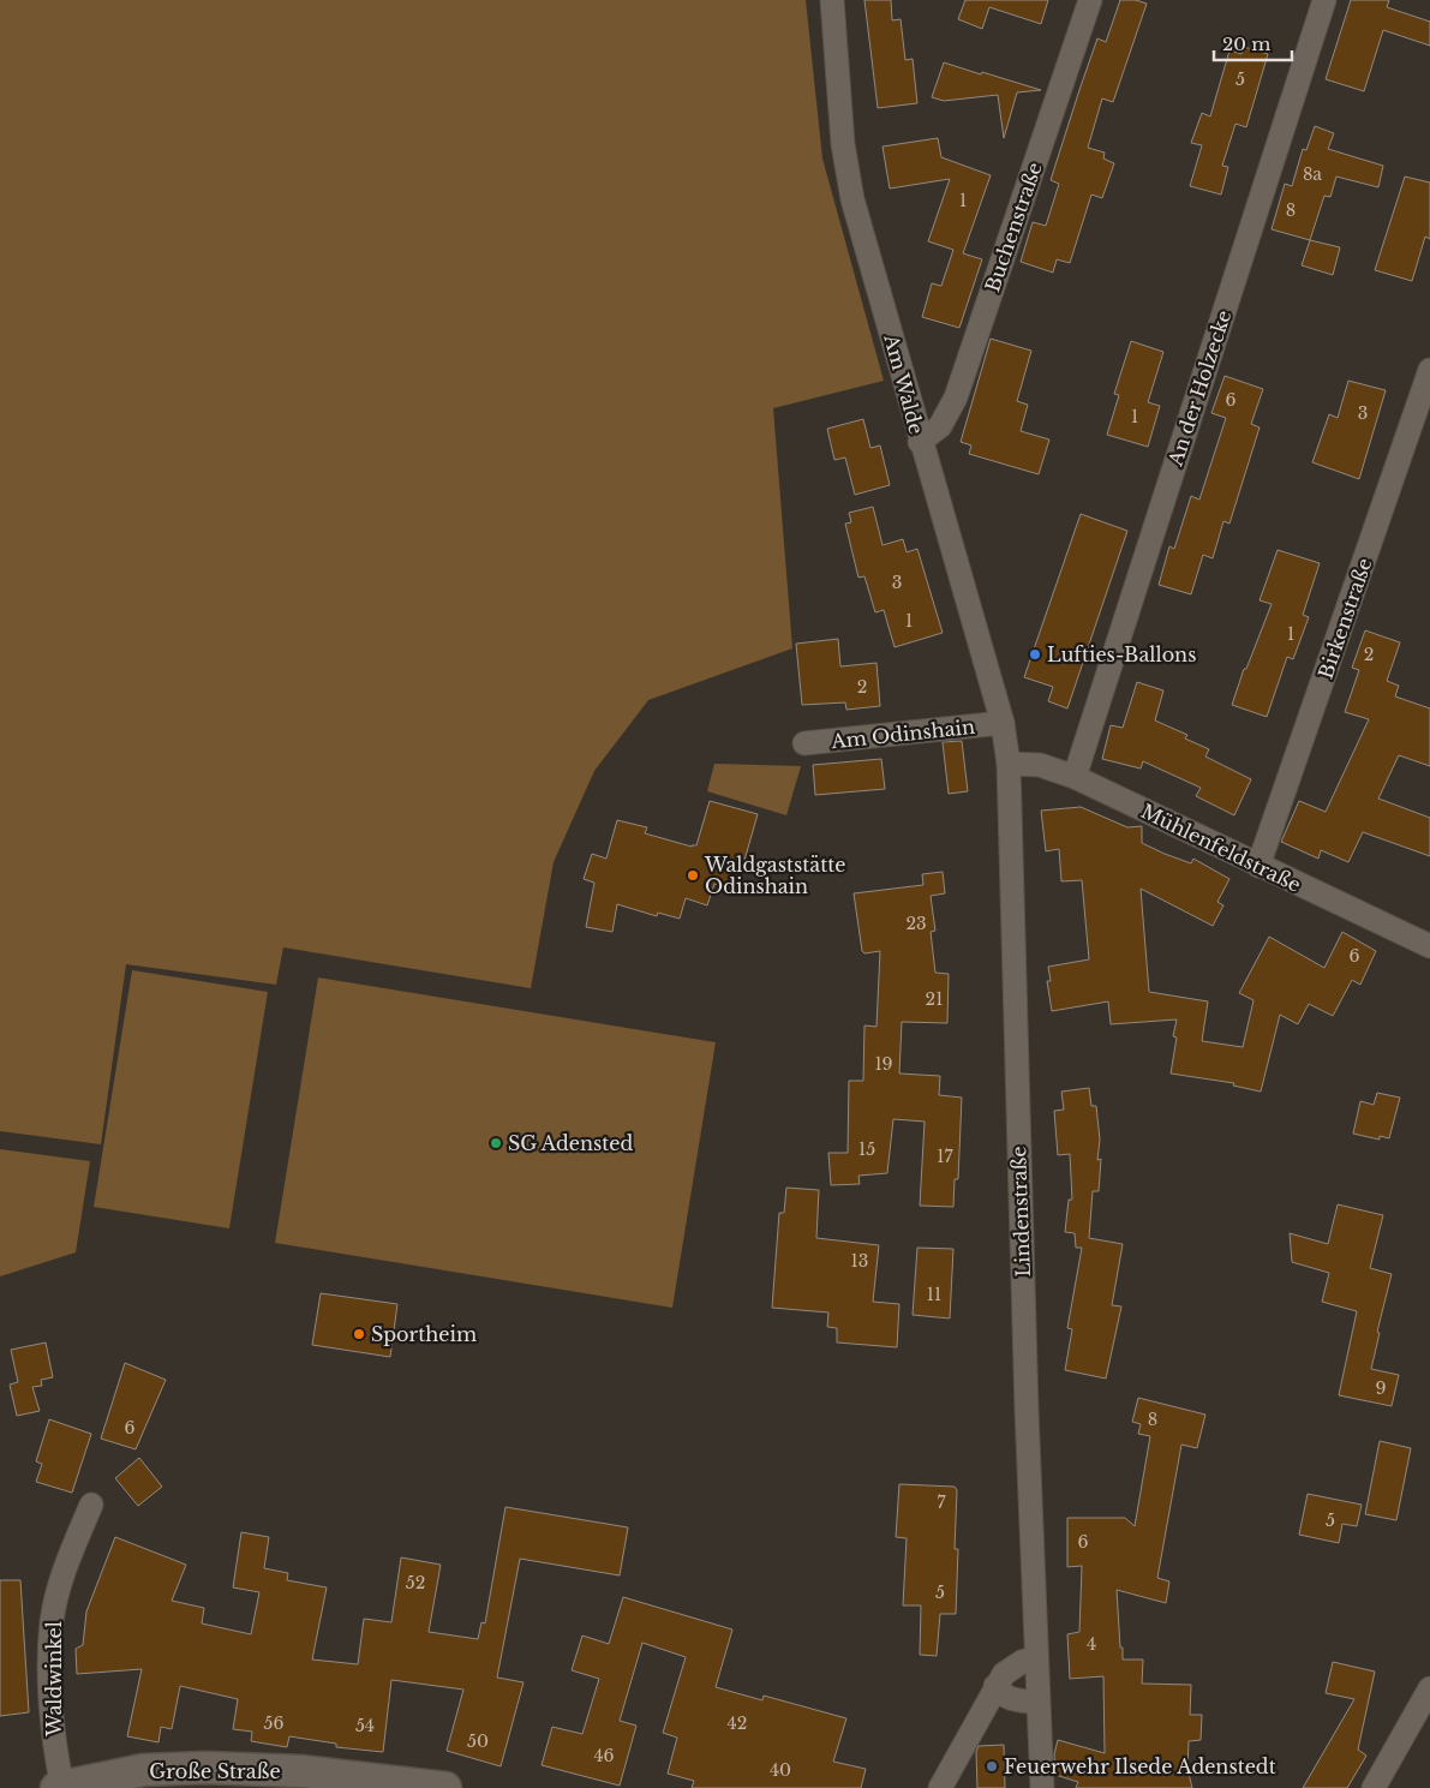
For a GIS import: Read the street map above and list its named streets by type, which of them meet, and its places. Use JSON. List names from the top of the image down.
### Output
{
  "streets": {
    "main road": ["Große Straße"],
    "street": [
      "Buchenstraße",
      "Am Walde",
      "An der Holzecke",
      "Birkenstraße",
      "Am Odinshain",
      "Mühlenfeldstraße",
      "Lindenstraße",
      "Waldwinkel"
    ]
  },
  "crossings": [
    ["Buchenstraße", "Am Walde"],
    ["Am Walde", "Am Odinshain"],
    ["Am Walde", "Mühlenfeldstraße"],
    ["Am Walde", "Lindenstraße"],
    ["An der Holzecke", "Mühlenfeldstraße"],
    ["Birkenstraße", "Mühlenfeldstraße"],
    ["Mühlenfeldstraße", "Lindenstraße"],
    ["Waldwinkel", "Große Straße"]
  ],
  "places": [
    "Lufties-Ballons",
    "Waldgaststätte Odinshain",
    "SG Adensted",
    "Sportheim",
    "Feuerwehr Ilsede Adenstedt"
  ],
  "house_numbers": [
    "5",
    "8a",
    "1",
    "8",
    "6",
    "3",
    "1",
    "3",
    "1",
    "1",
    "2",
    "2",
    "23",
    "6",
    "21",
    "19",
    "15",
    "17",
    "13",
    "11",
    "9",
    "8",
    "6",
    "7",
    "5",
    "6",
    "52",
    "5",
    "4",
    "56",
    "42",
    "54",
    "50",
    "46",
    "40"
  ],
  "scale_bar": "20 m"
}
